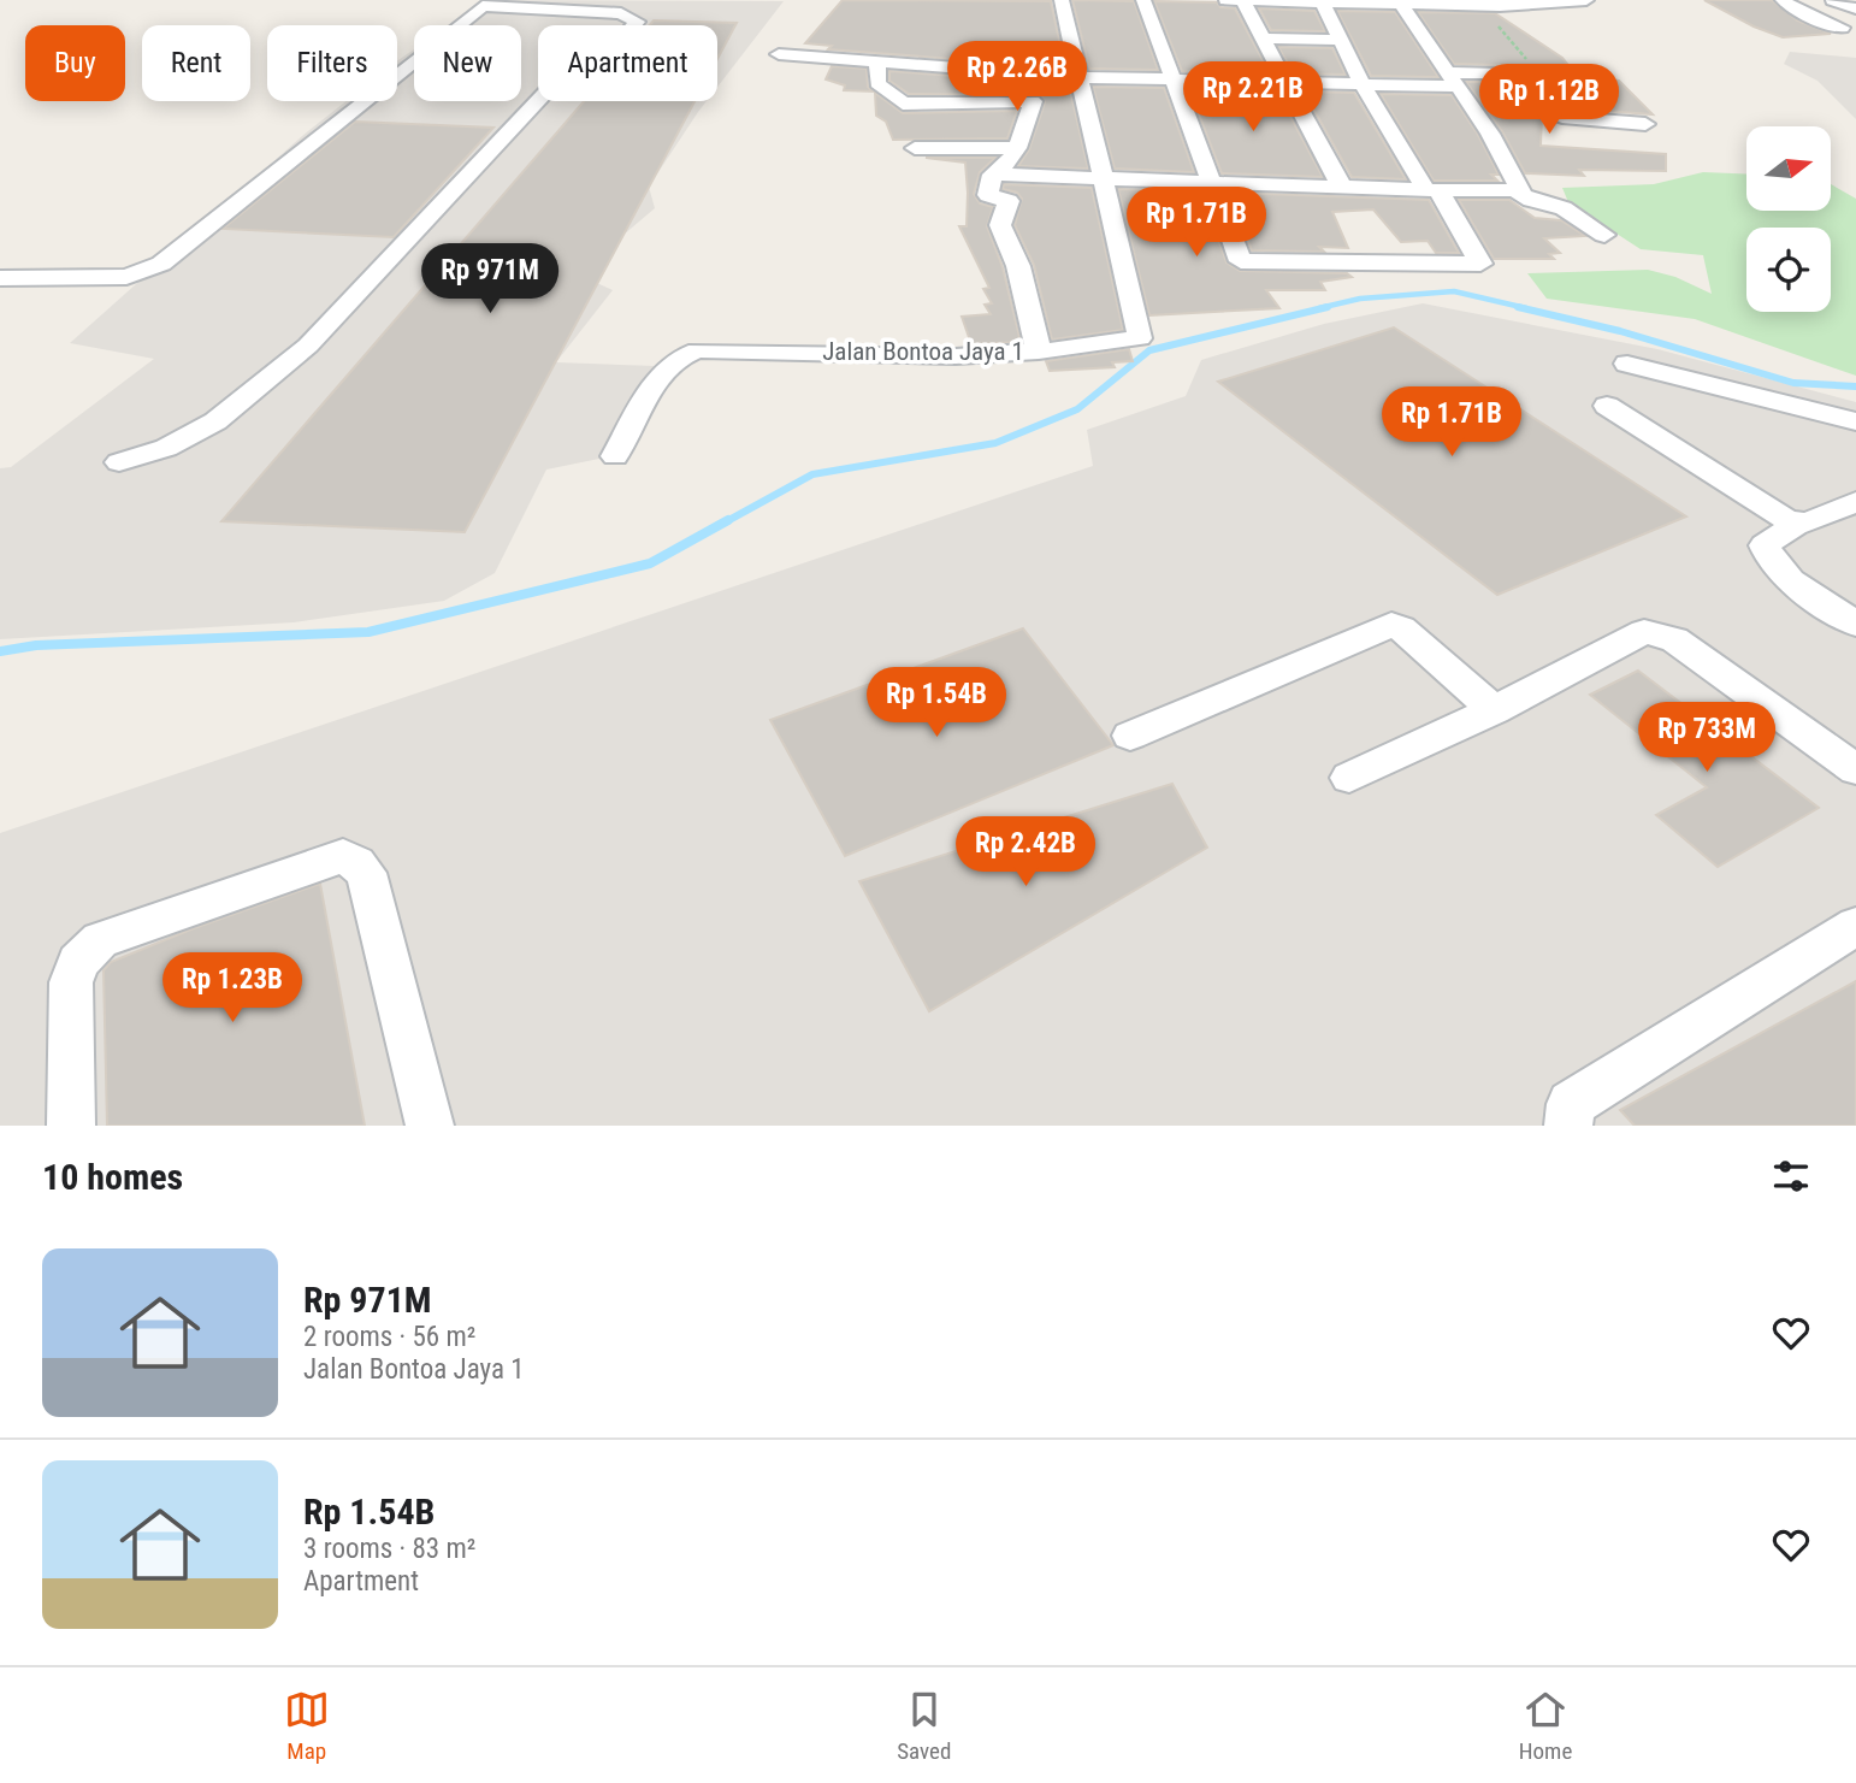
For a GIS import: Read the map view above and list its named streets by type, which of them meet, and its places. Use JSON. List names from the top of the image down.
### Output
{
  "streets": {
    "street": ["Jalan Bontoa Jaya 1"]
  },
  "north": "right",
  "page": {
    "chip": [
      "Buy",
      "Rent",
      "Filters",
      "New",
      "Apartment"
    ],
    "price": [
      "Rp 2.26B",
      "Rp 2.21B",
      "Rp 1.12B",
      "Rp 1.71B",
      "Rp 971M",
      "Rp 1.71B",
      "Rp 1.54B",
      "Rp 733M",
      "Rp 2.42B",
      "Rp 1.23B"
    ],
    "heading": "10 homes",
    "list": [
      {
        "name": "Rp 971M",
        "note": "2 rooms · 56 m² · Jalan Bontoa Jaya 1"
      },
      {
        "name": "Rp 1.54B",
        "note": "3 rooms · 83 m² · Apartment"
      }
    ],
    "tabs": ["Map", "Saved", "Home"]
  }
}
